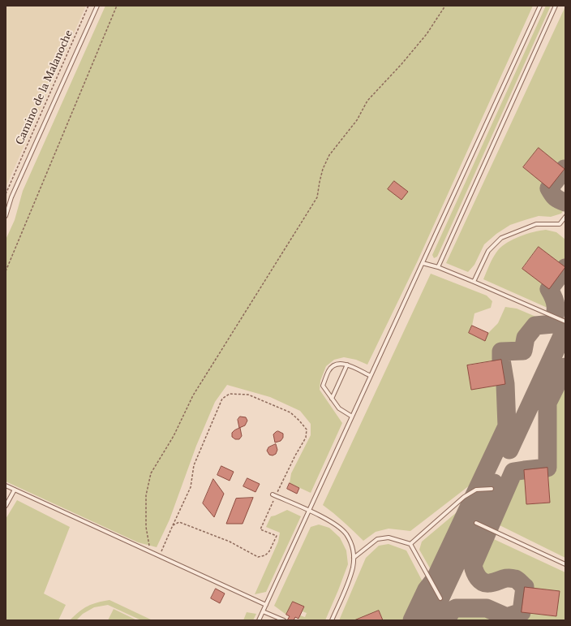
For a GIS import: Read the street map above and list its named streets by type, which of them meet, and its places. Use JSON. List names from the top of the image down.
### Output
{
  "streets": {
    "path": ["Camino de la Malanoche"]
  }
}
